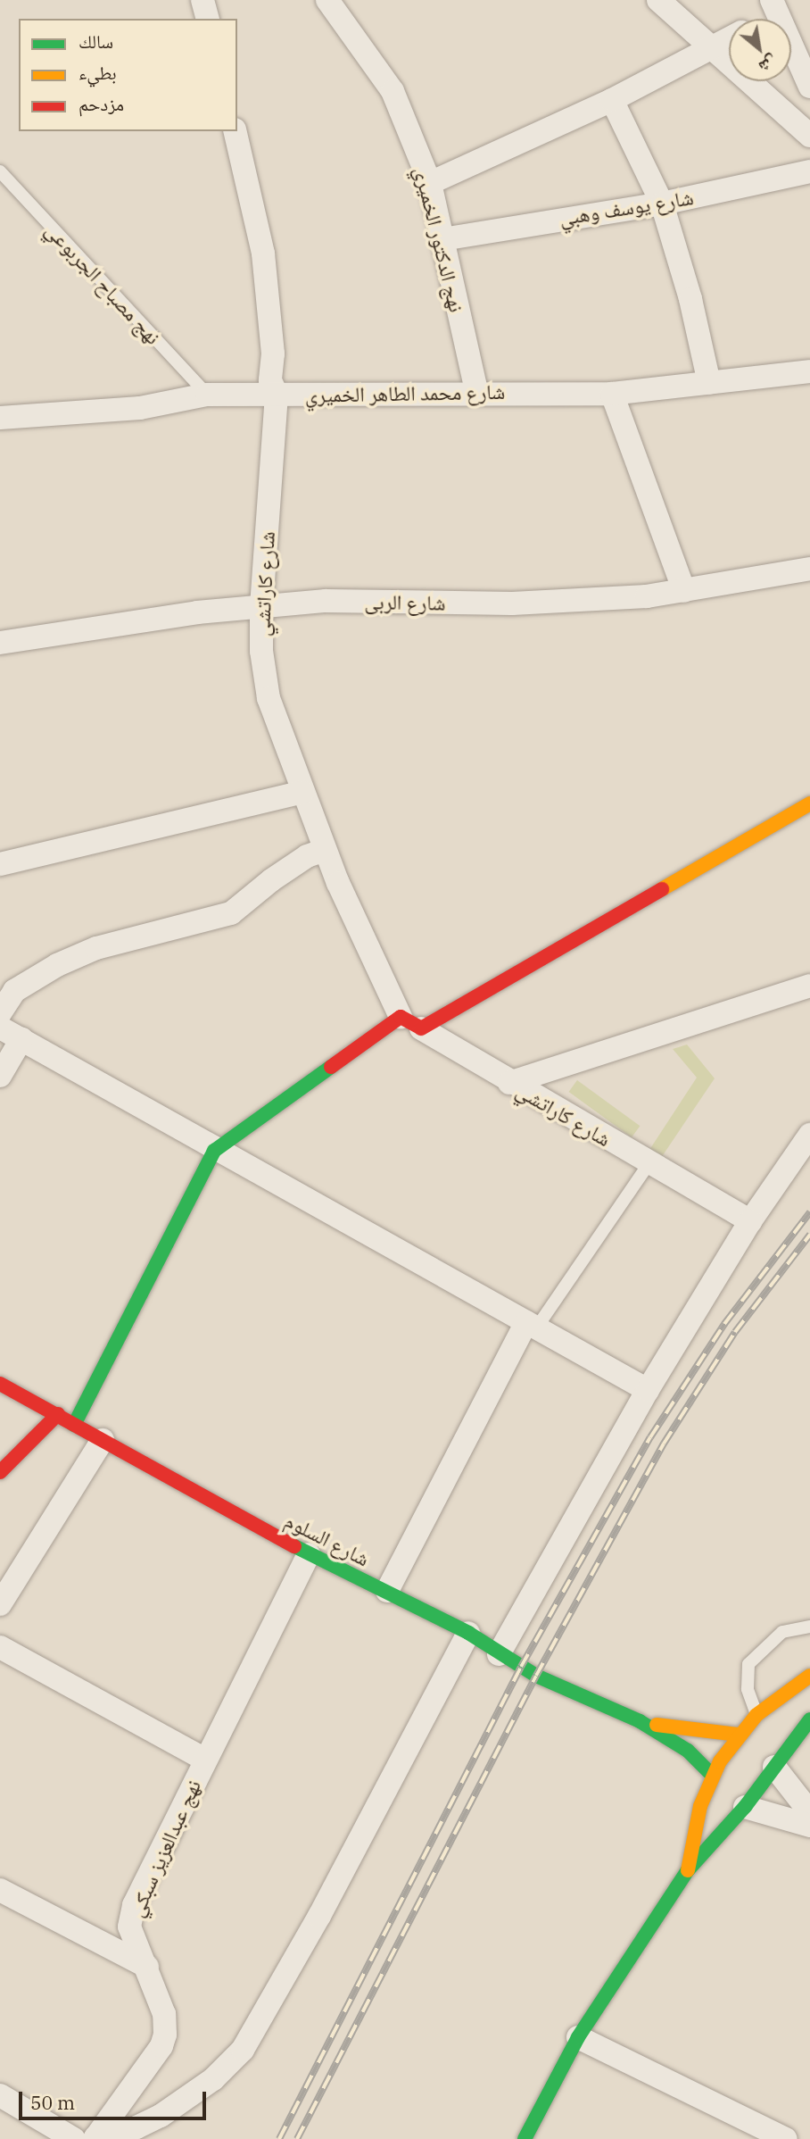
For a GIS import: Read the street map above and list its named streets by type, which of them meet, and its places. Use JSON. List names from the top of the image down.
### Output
{
  "streets": {
    "street": [
      "شارع يوسف وهبي",
      "نهج الدكتور الخميري",
      "شارع محمد الطاهر الخميري",
      "شارع كاراتشي",
      "شارع الربى",
      "شارع السلوم",
      "نهج عبدالعزيز سبكي"
    ],
    "lane": ["نهج مصباح الجربوعي"]
  },
  "crossings": [
    ["شارع يوسف وهبي", "نهج الدكتور الخميري"],
    ["نهج الدكتور الخميري", "شارع محمد الطاهر الخميري"],
    ["نهج مصباح الجربوعي", "شارع محمد الطاهر الخميري"],
    ["شارع محمد الطاهر الخميري", "شارع كاراتشي"],
    ["شارع كاراتشي", "شارع الربى"],
    ["شارع السلوم", "نهج عبدالعزيز سبكي"]
  ],
  "legend": ["سالك", "بطيء", "مزدحم"],
  "scale_bar": "50 m",
  "north": "bottom right"
}
